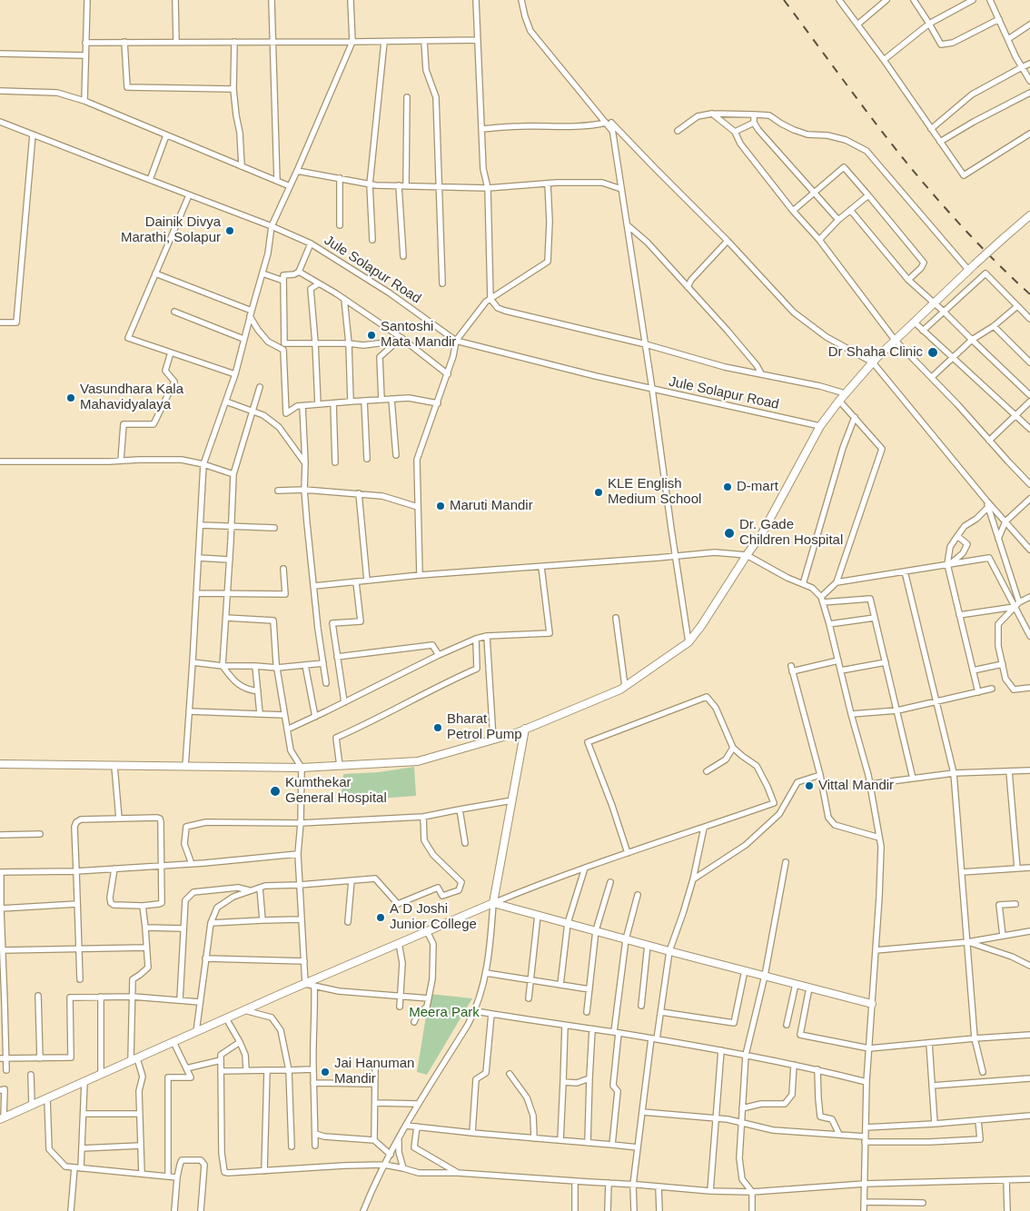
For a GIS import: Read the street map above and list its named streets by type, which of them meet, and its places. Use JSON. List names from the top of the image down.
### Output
{
  "streets": {
    "street": ["Jule Solapur Road"]
  },
  "parks": ["Meera Park"],
  "places": [
    "Dainik Divya Marathi, Solapur",
    "Santoshi Mata Mandir",
    "Dr Shaha Clinic",
    "Vasundhara Kala Mahavidyalaya",
    "D-mart",
    "KLE English Medium School",
    "Maruti Mandir",
    "Dr. Gade Children Hospital",
    "Bharat Petrol Pump",
    "Vittal Mandir",
    "Kumthekar General Hospital",
    "A D Joshi Junior College",
    "Jai Hanuman Mandir"
  ]
}
